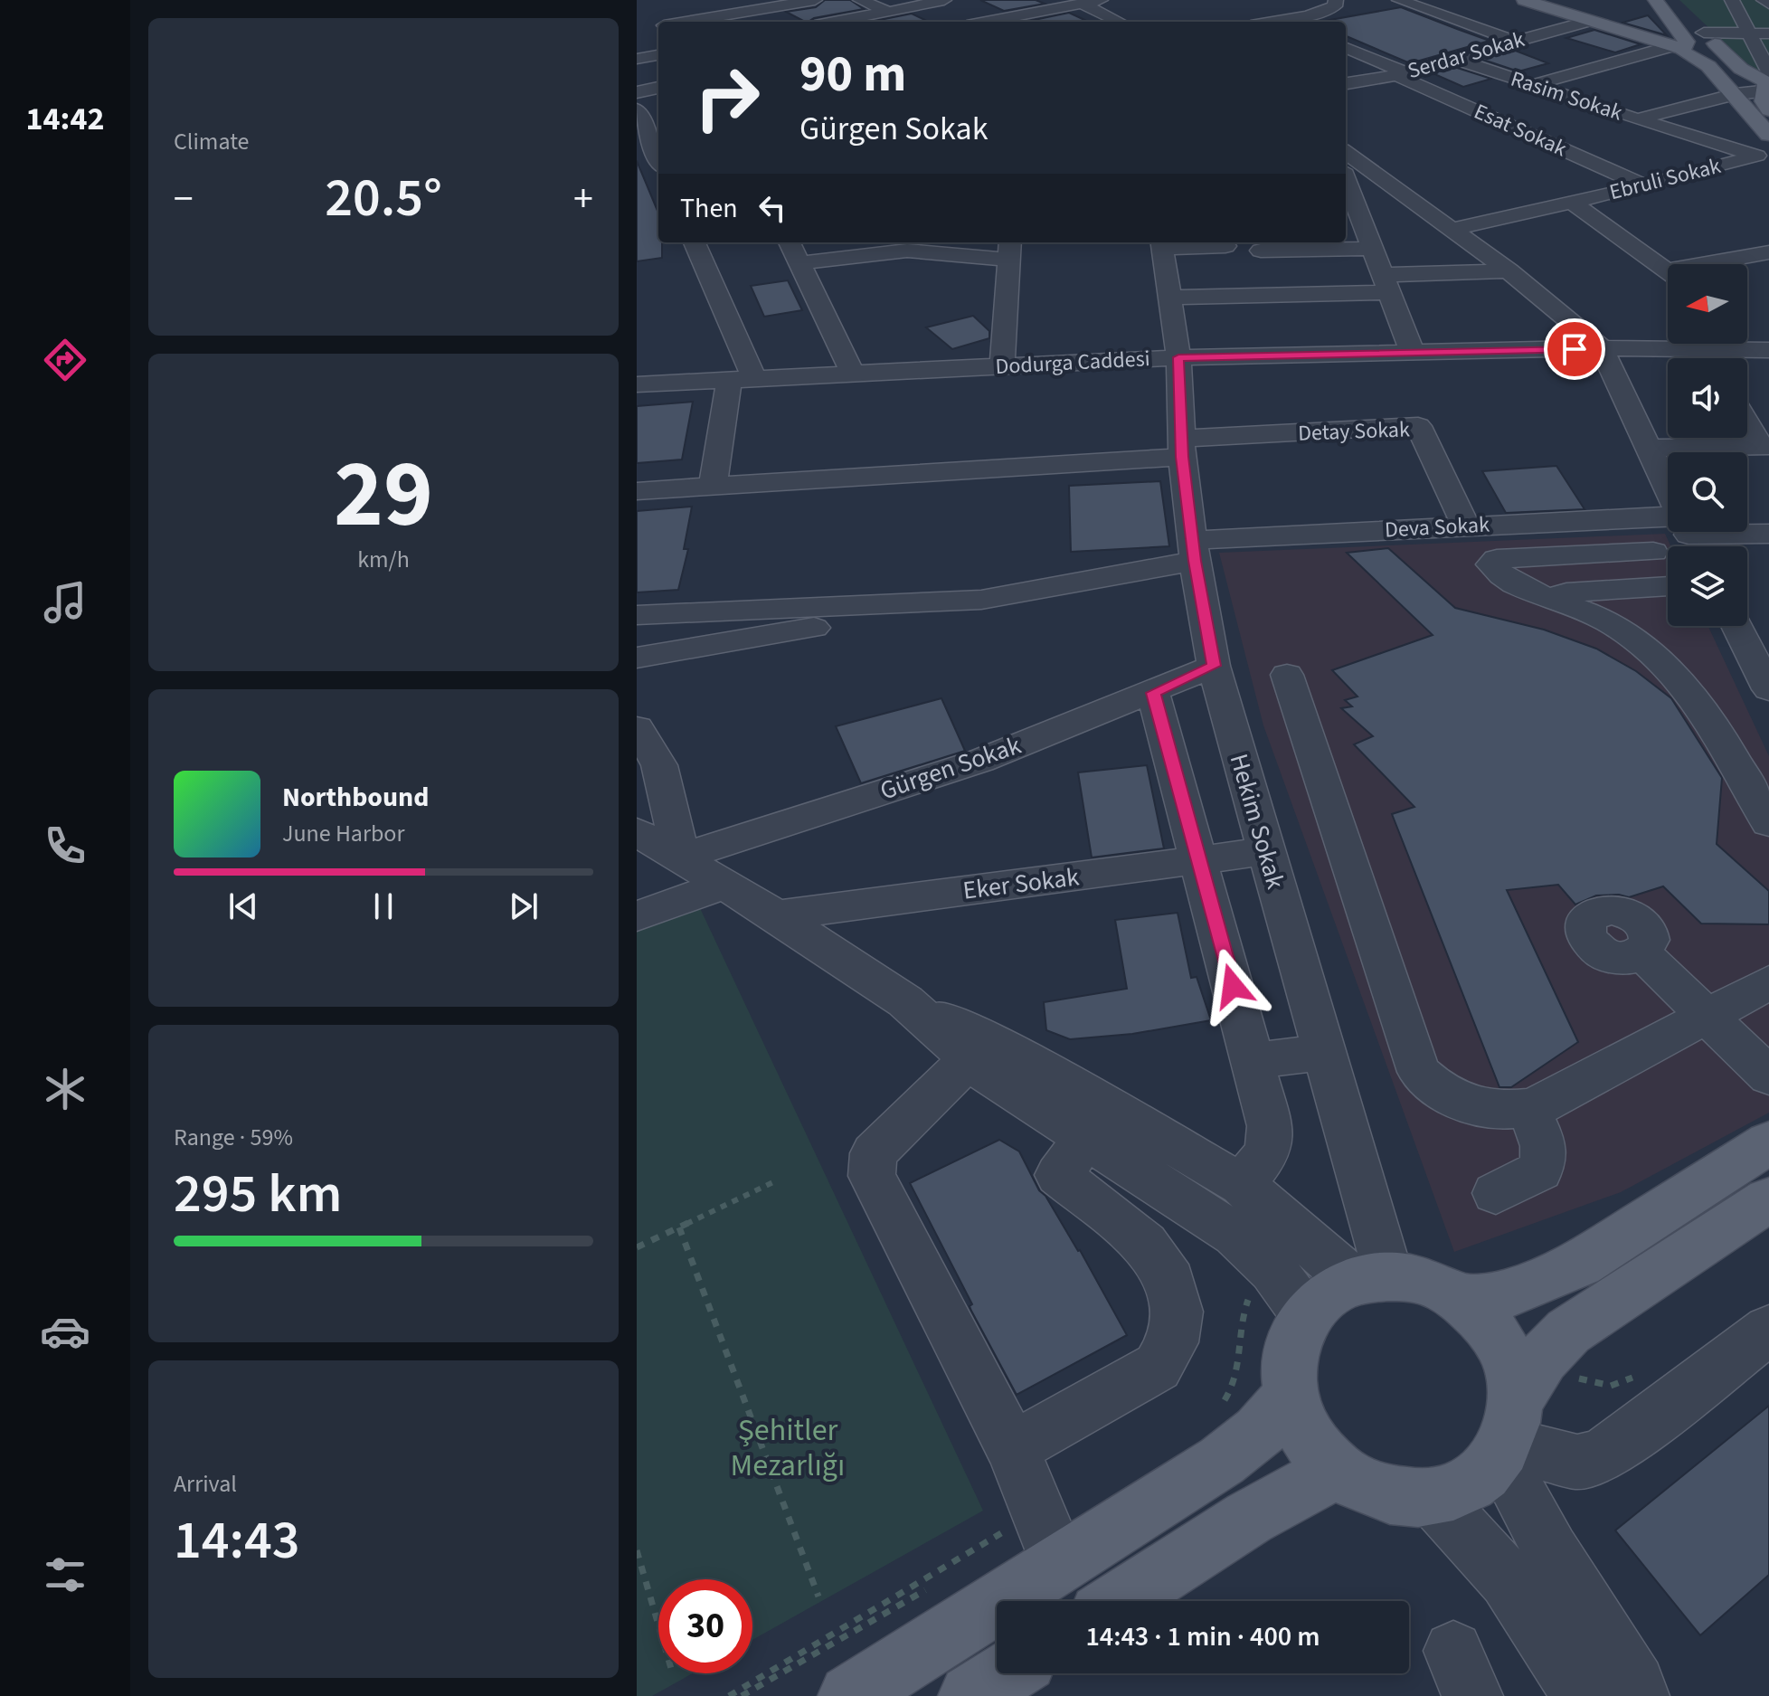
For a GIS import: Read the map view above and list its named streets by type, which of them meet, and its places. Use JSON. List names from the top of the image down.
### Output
{
  "streets": {
    "street": [
      "Serdar Sokak",
      "Rasim Sokak",
      "Esat Sokak",
      "Ebruli Sokak",
      "Dodurga Caddesi",
      "Detay Sokak",
      "Deva Sokak",
      "Gürgen Sokak",
      "Hekim Sokak",
      "Eker Sokak"
    ]
  },
  "crossings": [
    ["Serdar Sokak", "Rasim Sokak"],
    ["Serdar Sokak", "Esat Sokak"],
    ["Rasim Sokak", "Ebruli Sokak"],
    ["Esat Sokak", "Ebruli Sokak"],
    ["Dodurga Caddesi", "Hekim Sokak"],
    ["Detay Sokak", "Deva Sokak"],
    ["Detay Sokak", "Hekim Sokak"],
    ["Deva Sokak", "Hekim Sokak"],
    ["Gürgen Sokak", "Hekim Sokak"],
    ["Hekim Sokak", "Eker Sokak"]
  ],
  "parks": ["Şehitler Mezarlığı"],
  "north": "left",
  "page": {
    "tabs": "14:42",
    "tile": [
      "Climate",
      ["29", "km/h"],
      ["Range · 59%", "295 km"],
      ["Arrival", "14:43"]
    ],
    "turn": ["90 m", "Gürgen Sokak"],
    "heat": ["−", "20.5°", "+"],
    "then": "Then",
    "song": ["Northbound", "June Harbor"],
    "limit": "30",
    "trip": "14:43 · 1 min · 400 m"
  }
}
